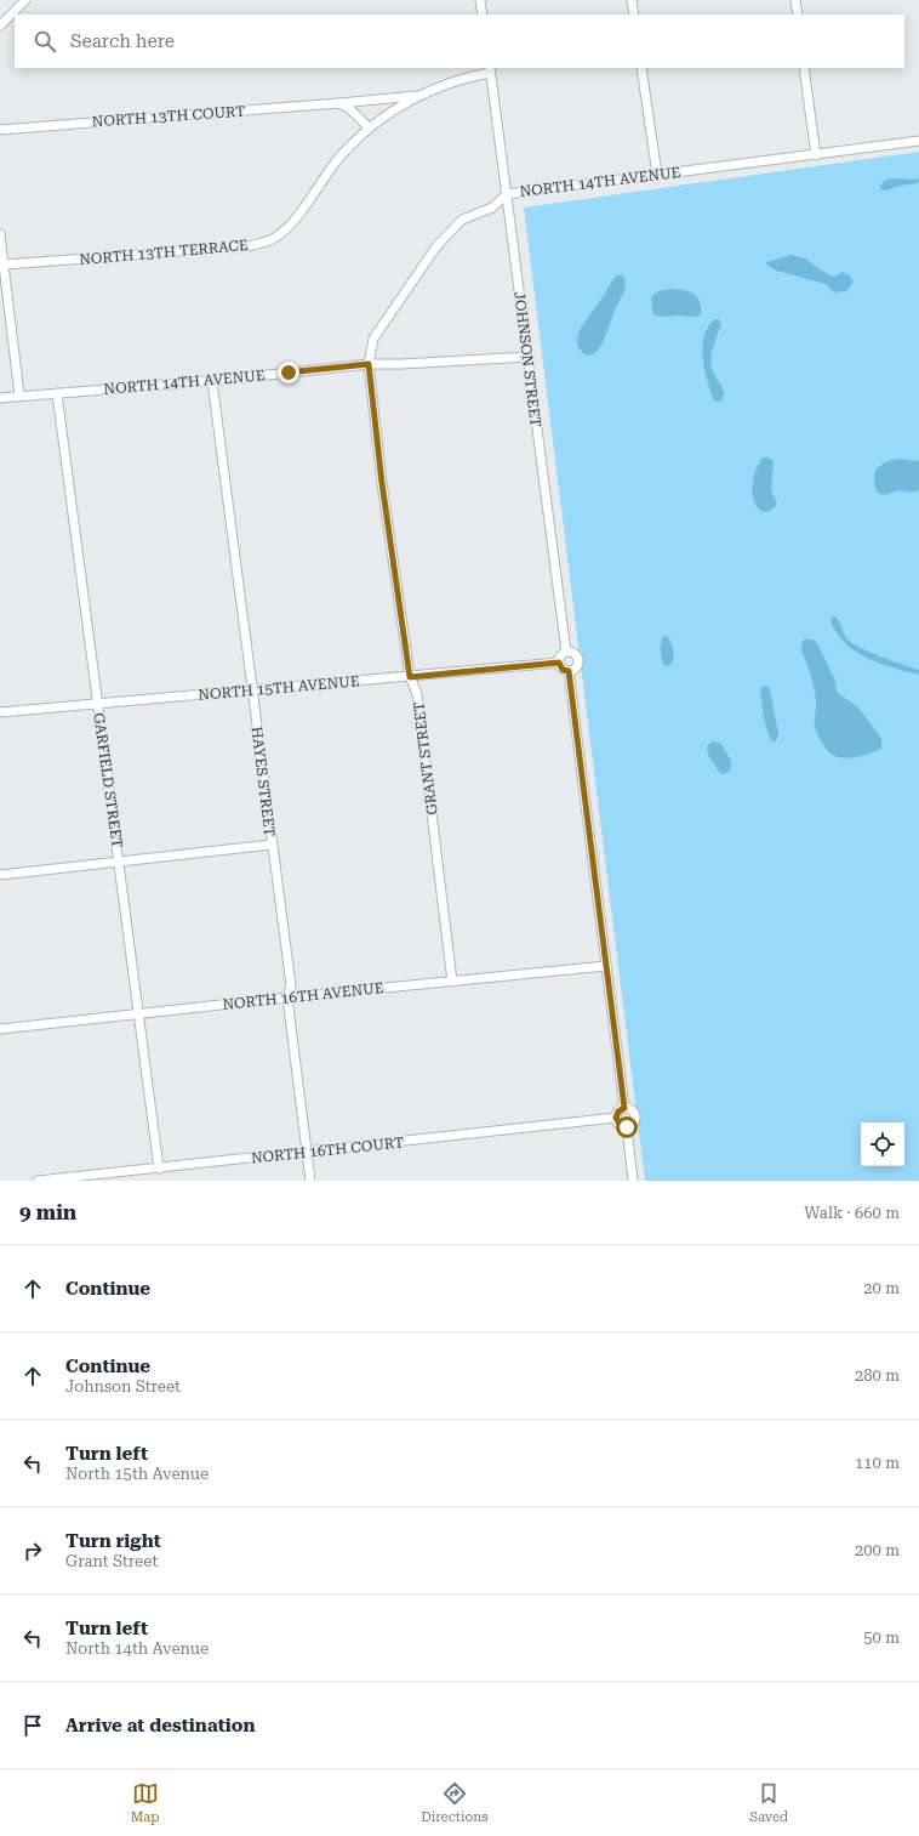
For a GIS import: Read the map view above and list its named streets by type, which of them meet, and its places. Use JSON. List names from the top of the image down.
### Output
{
  "streets": {
    "street": [
      "NORTH 13TH COURT",
      "NORTH 14TH AVENUE",
      "NORTH 13TH TERRACE",
      "JOHNSON STREET",
      "NORTH 15TH AVENUE",
      "GRANT STREET",
      "GARFIELD STREET",
      "HAYES STREET",
      "NORTH 16TH AVENUE",
      "NORTH 16TH COURT"
    ]
  },
  "crossings": [
    ["NORTH 13TH COURT", "NORTH 13TH TERRACE"],
    ["NORTH 14TH AVENUE", "JOHNSON STREET"],
    ["NORTH 14TH AVENUE", "GRANT STREET"],
    ["NORTH 14TH AVENUE", "GARFIELD STREET"],
    ["NORTH 14TH AVENUE", "HAYES STREET"],
    ["NORTH 13TH TERRACE", "JOHNSON STREET"],
    ["JOHNSON STREET", "NORTH 15TH AVENUE"],
    ["NORTH 15TH AVENUE", "GRANT STREET"],
    ["NORTH 15TH AVENUE", "GARFIELD STREET"],
    ["NORTH 15TH AVENUE", "HAYES STREET"],
    ["GRANT STREET", "NORTH 16TH AVENUE"],
    ["GARFIELD STREET", "NORTH 16TH AVENUE"],
    ["GARFIELD STREET", "NORTH 16TH COURT"],
    ["HAYES STREET", "NORTH 16TH AVENUE"],
    ["HAYES STREET", "NORTH 16TH COURT"]
  ],
  "page": {
    "search": "Search here",
    "heading": ["9 min", "Walk · 660 m"],
    "list": [
      ["Continue", "20 m"],
      ["Continue", "Johnson Street", "280 m"],
      ["Turn left", "North 15th Avenue", "110 m"],
      ["Turn right", "Grant Street", "200 m"],
      ["Turn left", "North 14th Avenue", "50 m"],
      "Arrive at destination"
    ],
    "nav": ["Map", "Directions", "Saved"]
  }
}
